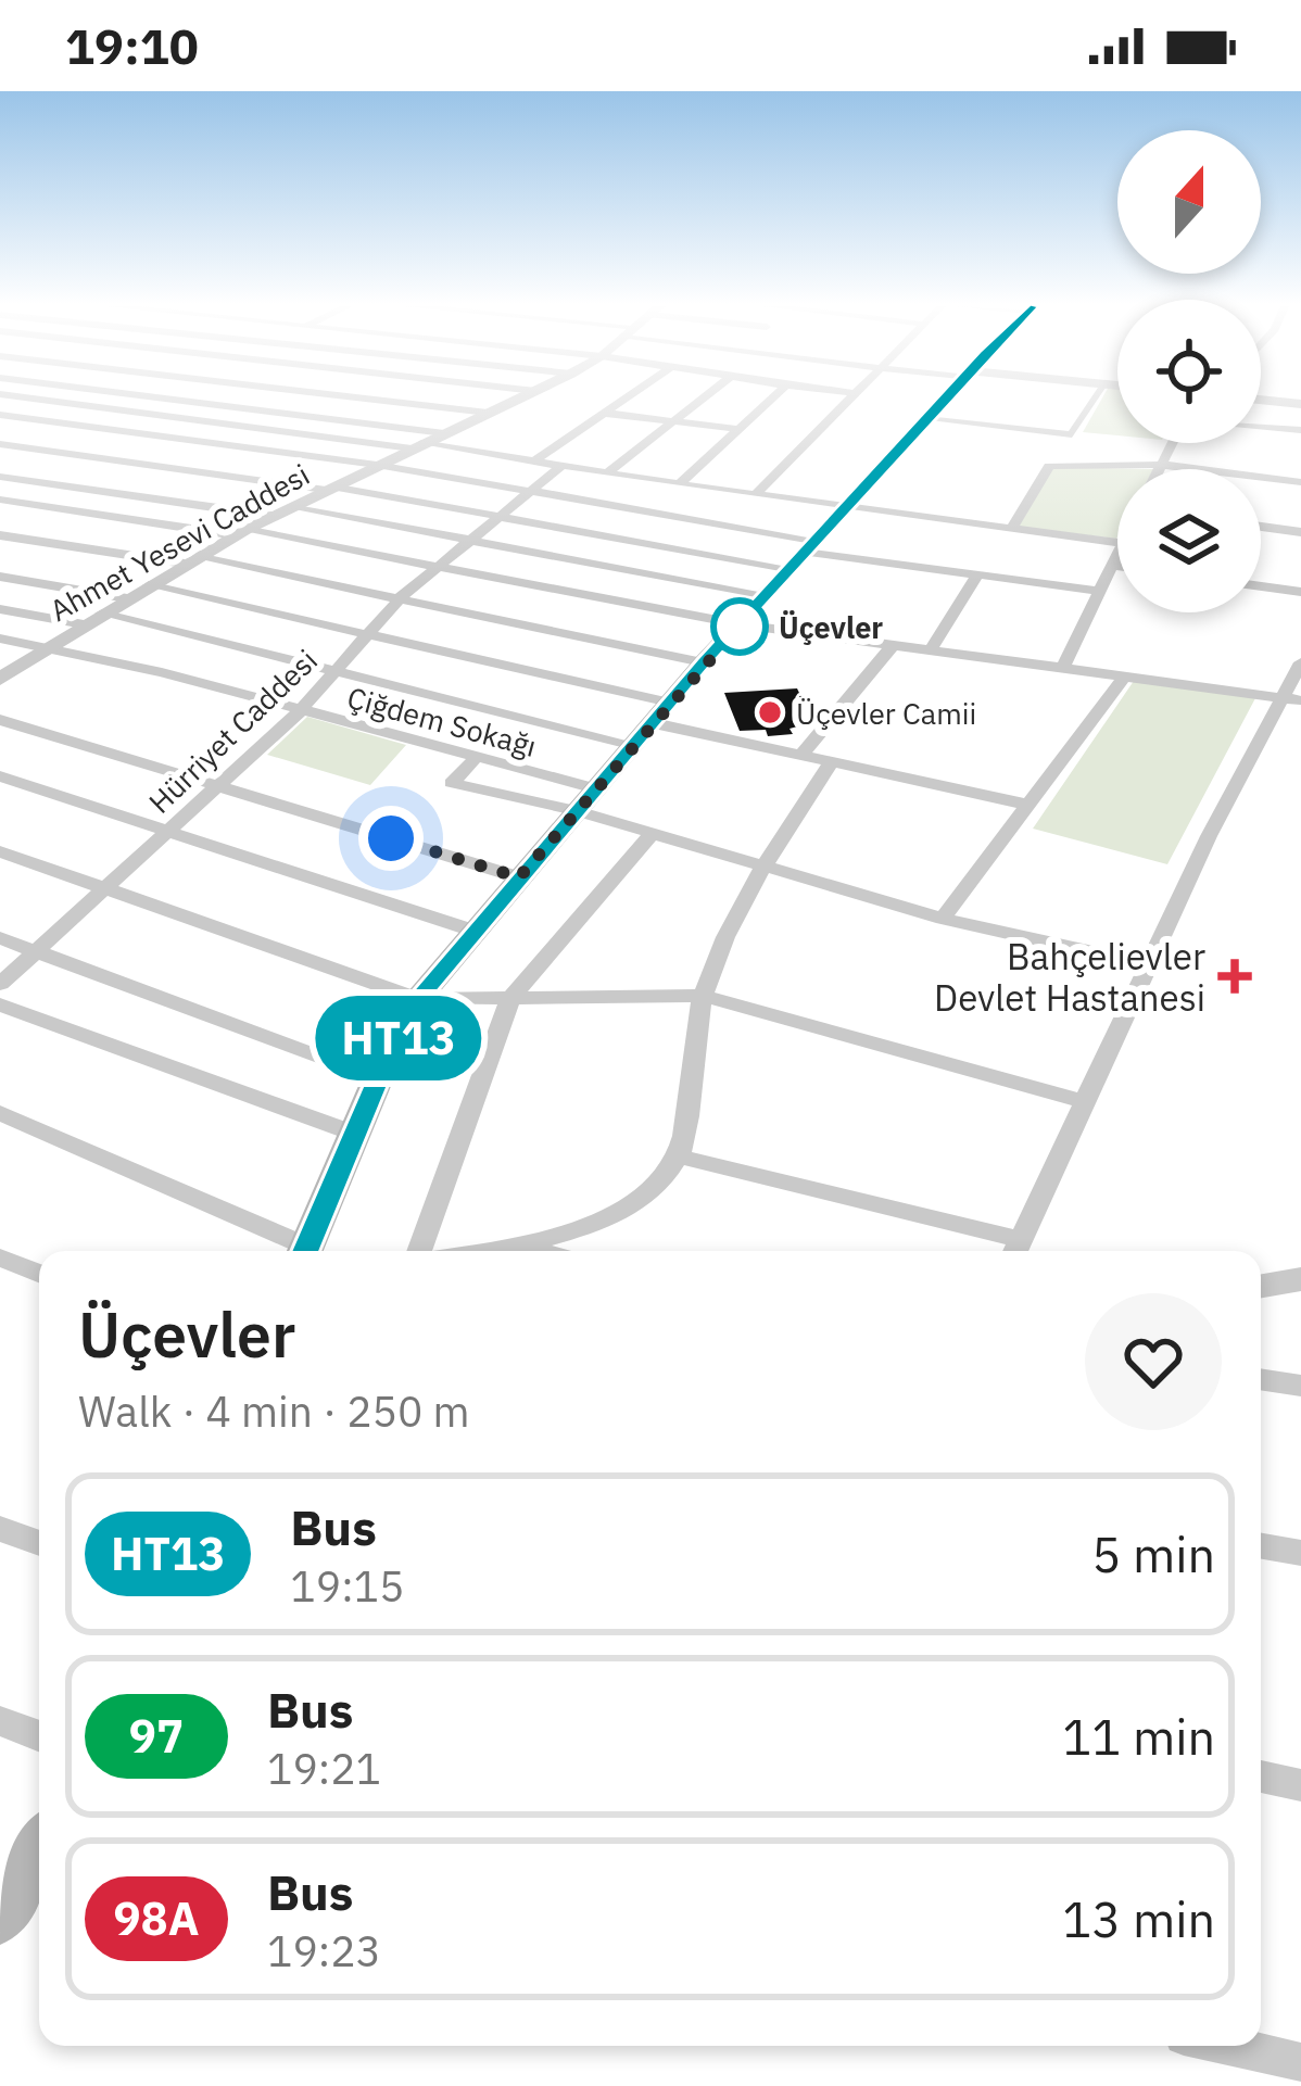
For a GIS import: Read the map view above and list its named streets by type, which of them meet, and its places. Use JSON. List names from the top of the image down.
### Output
{
  "streets": {
    "street": ["Ahmet Yesevi Caddesi", "Çiğdem Sokağı", "Hürriyet Caddesi"]
  },
  "crossings": [
    ["Ahmet Yesevi Caddesi", "Çiğdem Sokağı"],
    ["Çiğdem Sokağı", "Hürriyet Caddesi"]
  ],
  "places": {
    "other": ["Üçevler", "Üçevler Camii"],
    "health": ["Bahçelievler Devlet Hastanesi"]
  },
  "lines": ["bus line HT13"],
  "north": "top",
  "page": {
    "status": "19:10",
    "on_map": "HT13",
    "heading": ["Üçevler", "Walk · 4 min · 250 m"],
    "list": [
      {
        "mark": "HT13",
        "name": "Bus",
        "note": "19:15",
        "value": "5 min"
      },
      {
        "mark": "97",
        "name": "Bus",
        "note": "19:21",
        "value": "11 min"
      },
      {
        "mark": "98A",
        "name": "Bus",
        "note": "19:23",
        "value": "13 min"
      }
    ]
  }
}
